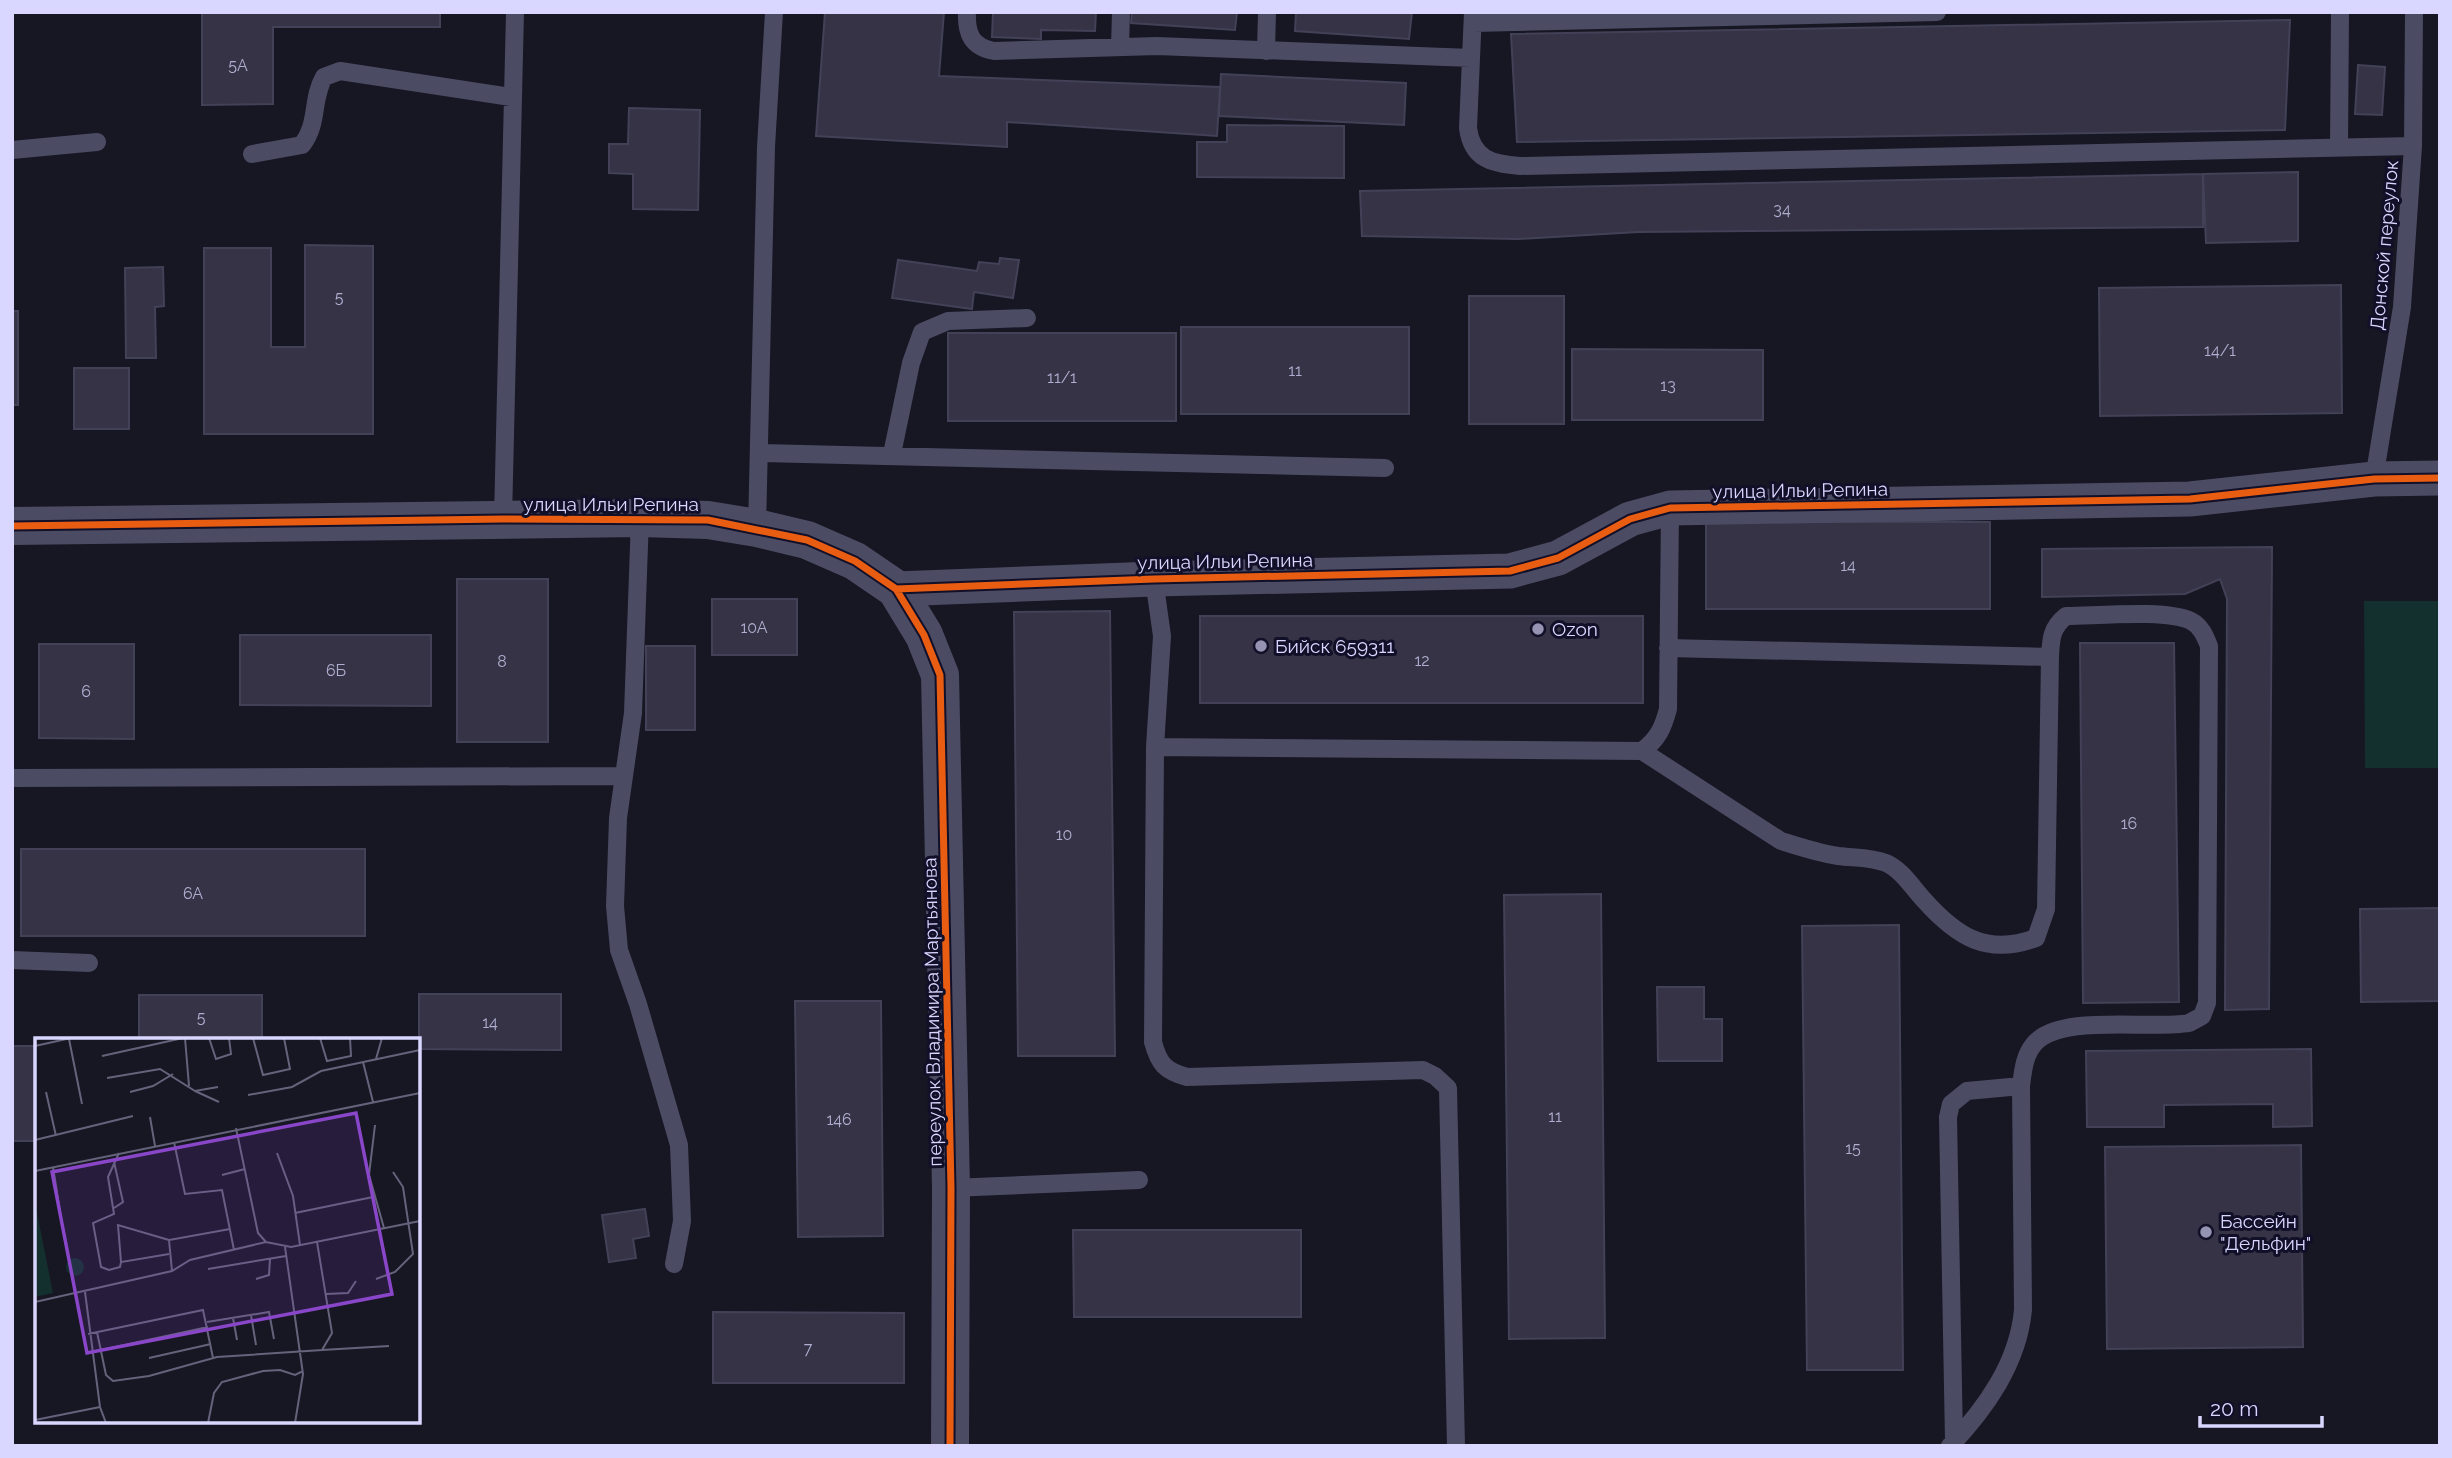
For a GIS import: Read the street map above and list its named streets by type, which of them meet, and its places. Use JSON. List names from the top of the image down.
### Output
{
  "streets": {
    "street": ["улица Ильи Репина", "переулок Владимира Мартьянова"],
    "lane": ["Донской переулок"]
  },
  "crossings": [
    ["Донской переулок", "улица Ильи Репина"],
    ["улица Ильи Репина", "переулок Владимира Мартьянова"]
  ],
  "places": ["Ozon", "Бийск 659311", "Бассейн \"Дельфин\""],
  "house_numbers": [
    "5А",
    "34",
    "5",
    "14/1",
    "11",
    "11/1",
    "13",
    "14",
    "10А",
    "12",
    "8",
    "6Б",
    "6",
    "16",
    "10",
    "6А",
    "5",
    "14",
    "11",
    "146",
    "15",
    "7"
  ],
  "scale_bar": "20 m"
}
